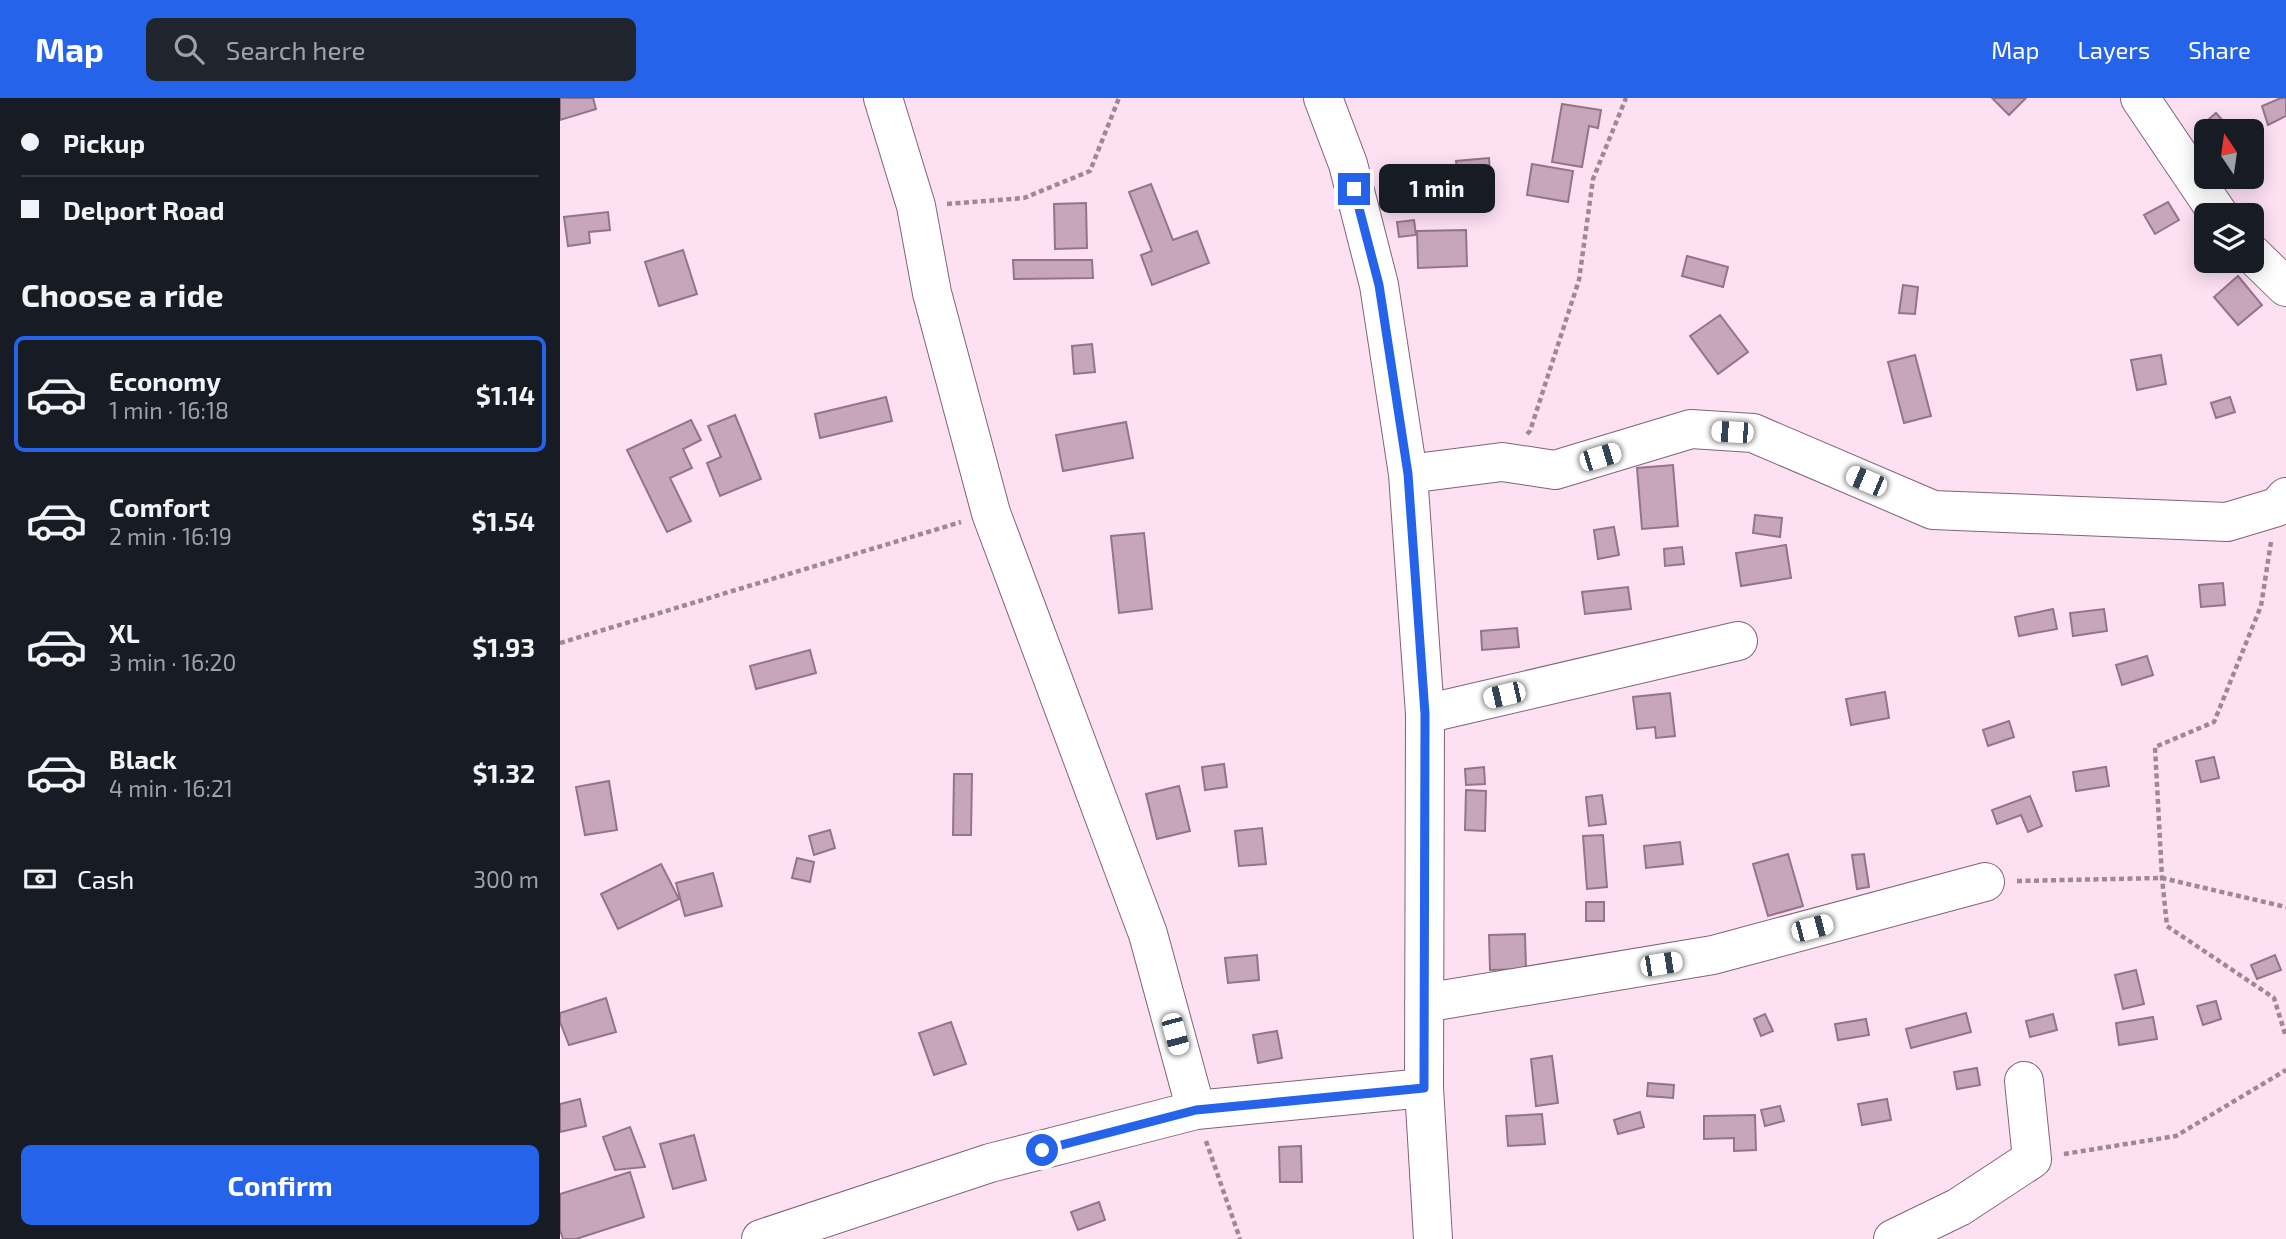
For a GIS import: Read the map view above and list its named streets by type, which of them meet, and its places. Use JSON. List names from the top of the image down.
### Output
{
  "north": "top",
  "page": {
    "header": "Map",
    "search": "Search here",
    "nav": ["Map", "Layers", "Share"],
    "banner": ["Pickup", "Delport Road"],
    "bubble": "1 min",
    "heading": "Choose a ride",
    "list": [
      {
        "name": "Economy",
        "note": "1 min · 16:18",
        "value": "$1.14"
      },
      {
        "name": "Comfort",
        "note": "2 min · 16:19",
        "value": "$1.54"
      },
      {
        "name": "XL",
        "note": "3 min · 16:20",
        "value": "$1.93"
      },
      {
        "name": "Black",
        "note": "4 min · 16:21",
        "value": "$1.32"
      }
    ],
    "pay": ["Cash", "300 m"],
    "buttons": "Confirm"
  }
}
